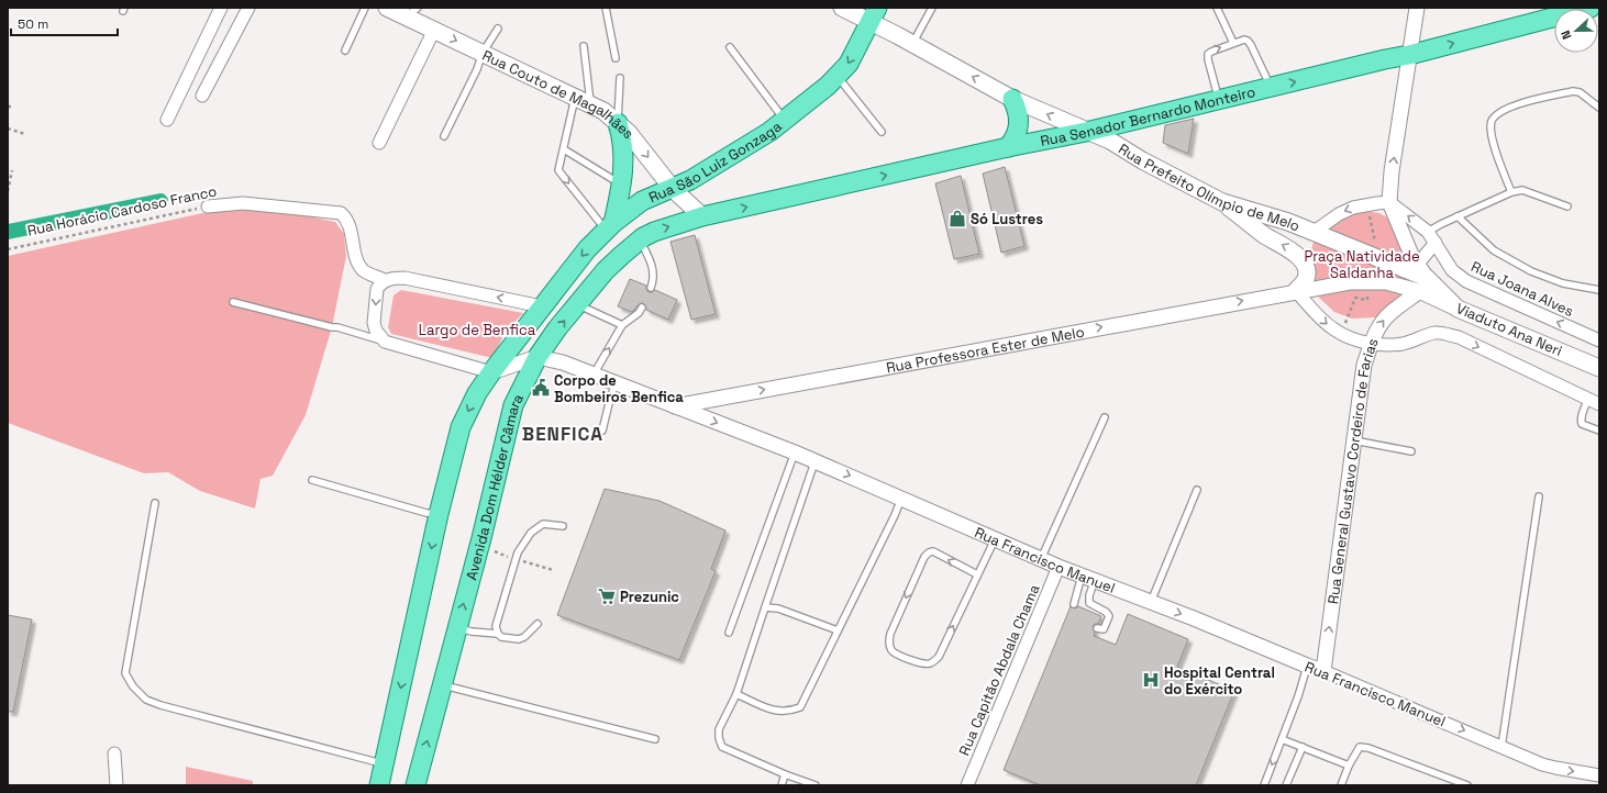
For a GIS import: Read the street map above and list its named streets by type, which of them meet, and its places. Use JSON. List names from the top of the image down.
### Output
{
  "streets": {
    "main road": [
      "Rua Couto de Magalhães",
      "Rua Senador Bernardo Monteiro",
      "Rua São Luiz Gonzaga",
      "Rua Prefeito Olímpio de Melo",
      "Viaduto Ana Neri",
      "Avenida Dom Hélder Câmara"
    ],
    "street": [
      "Rua Horácio Cardoso Franco",
      "Rua Joana Alves",
      "Rua Professora Ester de Melo",
      "Rua General Gustavo Cordeiro de Farias",
      "Rua Francisco Manuel",
      "Rua Capitão Abdala Chama"
    ]
  },
  "crossings": [
    ["Rua Couto de Magalhães", "Rua Senador Bernardo Monteiro"],
    ["Rua Couto de Magalhães", "Rua São Luiz Gonzaga"],
    ["Rua Couto de Magalhães", "Avenida Dom Hélder Câmara"],
    ["Rua Senador Bernardo Monteiro", "Rua Prefeito Olímpio de Melo"],
    ["Rua Senador Bernardo Monteiro", "Avenida Dom Hélder Câmara"],
    ["Rua São Luiz Gonzaga", "Rua Prefeito Olímpio de Melo"],
    ["Rua Prefeito Olímpio de Melo", "Viaduto Ana Neri"],
    ["Rua Prefeito Olímpio de Melo", "Rua General Gustavo Cordeiro de Farias"],
    ["Rua Professora Ester de Melo", "Rua Francisco Manuel"],
    ["Rua General Gustavo Cordeiro de Farias", "Rua Francisco Manuel"],
    ["Avenida Dom Hélder Câmara", "Rua Francisco Manuel"],
    ["Rua Francisco Manuel", "Rua Capitão Abdala Chama"]
  ],
  "one_way": [
    "Rua Couto de Magalhães",
    "Rua Senador Bernardo Monteiro",
    "Rua São Luiz Gonzaga",
    "Rua Professora Ester de Melo",
    "Rua General Gustavo Cordeiro de Farias",
    "Rua Francisco Manuel"
  ],
  "districts": ["BENFICA"],
  "parks": ["Praça Natividade Saldanha", "Largo de Benfica"],
  "places": {
    "shop": ["Só Lustres"],
    "public building": ["Corpo de Bombeiros Benfica"],
    "supermarket": ["Prezunic"],
    "hospital": ["Hospital Central do Exército"]
  },
  "scale_bar": "50 m",
  "north": "left"
}
